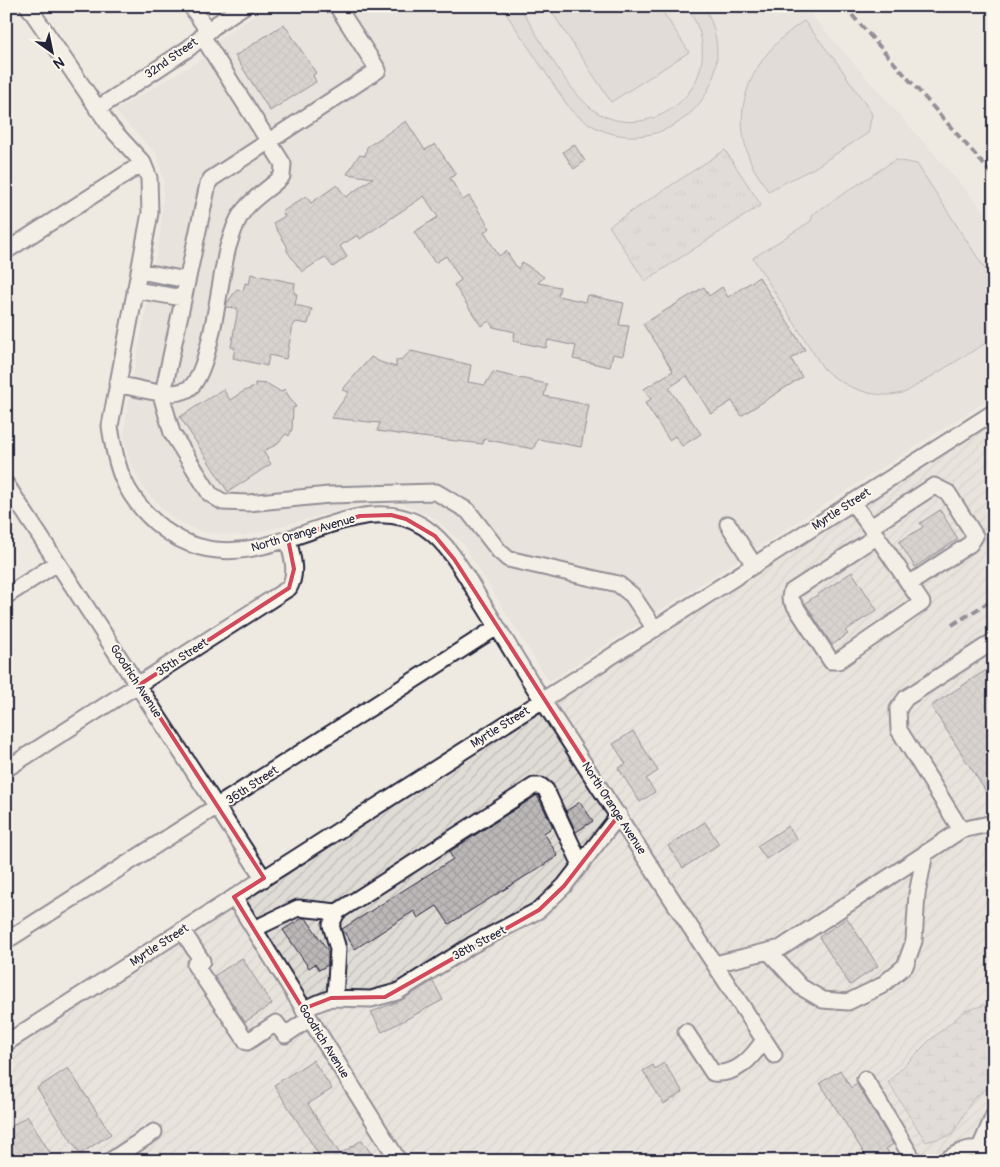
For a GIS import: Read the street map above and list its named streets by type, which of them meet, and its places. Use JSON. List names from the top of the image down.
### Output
{
  "streets": {
    "street": [
      "32nd Street",
      "Myrtle Street",
      "North Orange Avenue",
      "35th Street",
      "Goodrich Avenue",
      "36th Street",
      "38th Street"
    ]
  },
  "crossings": [
    ["32nd Street", "North Orange Avenue"],
    ["Myrtle Street", "North Orange Avenue"],
    ["Myrtle Street", "Goodrich Avenue"],
    ["Myrtle Street", "38th Street"],
    ["North Orange Avenue", "35th Street"],
    ["North Orange Avenue", "36th Street"],
    ["North Orange Avenue", "38th Street"],
    ["35th Street", "Goodrich Avenue"],
    ["Goodrich Avenue", "36th Street"],
    ["Goodrich Avenue", "38th Street"]
  ],
  "north": "bottom right"
}
